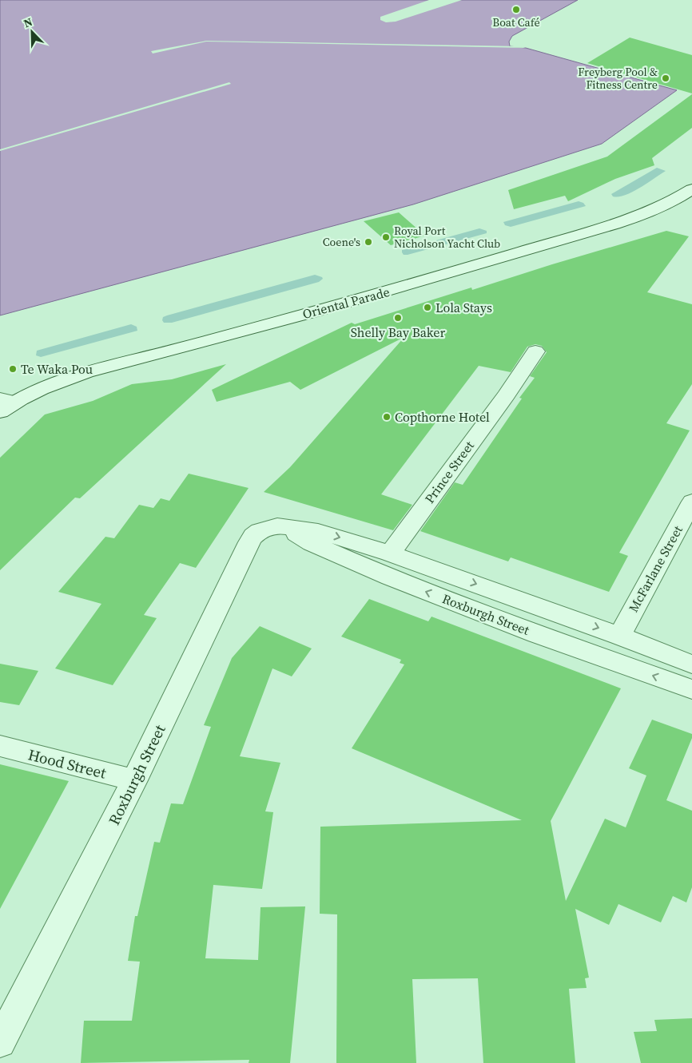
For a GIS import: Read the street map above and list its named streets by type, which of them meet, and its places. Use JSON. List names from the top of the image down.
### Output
{
  "streets": {
    "street": [
      "Oriental Parade",
      "Prince Street",
      "McFarlane Street",
      "Roxburgh Street",
      "Hood Street"
    ]
  },
  "crossings": [
    ["Prince Street", "Roxburgh Street"],
    ["McFarlane Street", "Roxburgh Street"],
    ["Roxburgh Street", "Hood Street"]
  ],
  "places": [
    "Boat Café",
    "Freyberg Pool & Fitness Centre",
    "Royal Port Nicholson Yacht Club",
    "Coene's",
    "Lola Stays",
    "Shelly Bay Baker",
    "Te Waka Pou",
    "Copthorne Hotel"
  ],
  "north": "top left"
}
